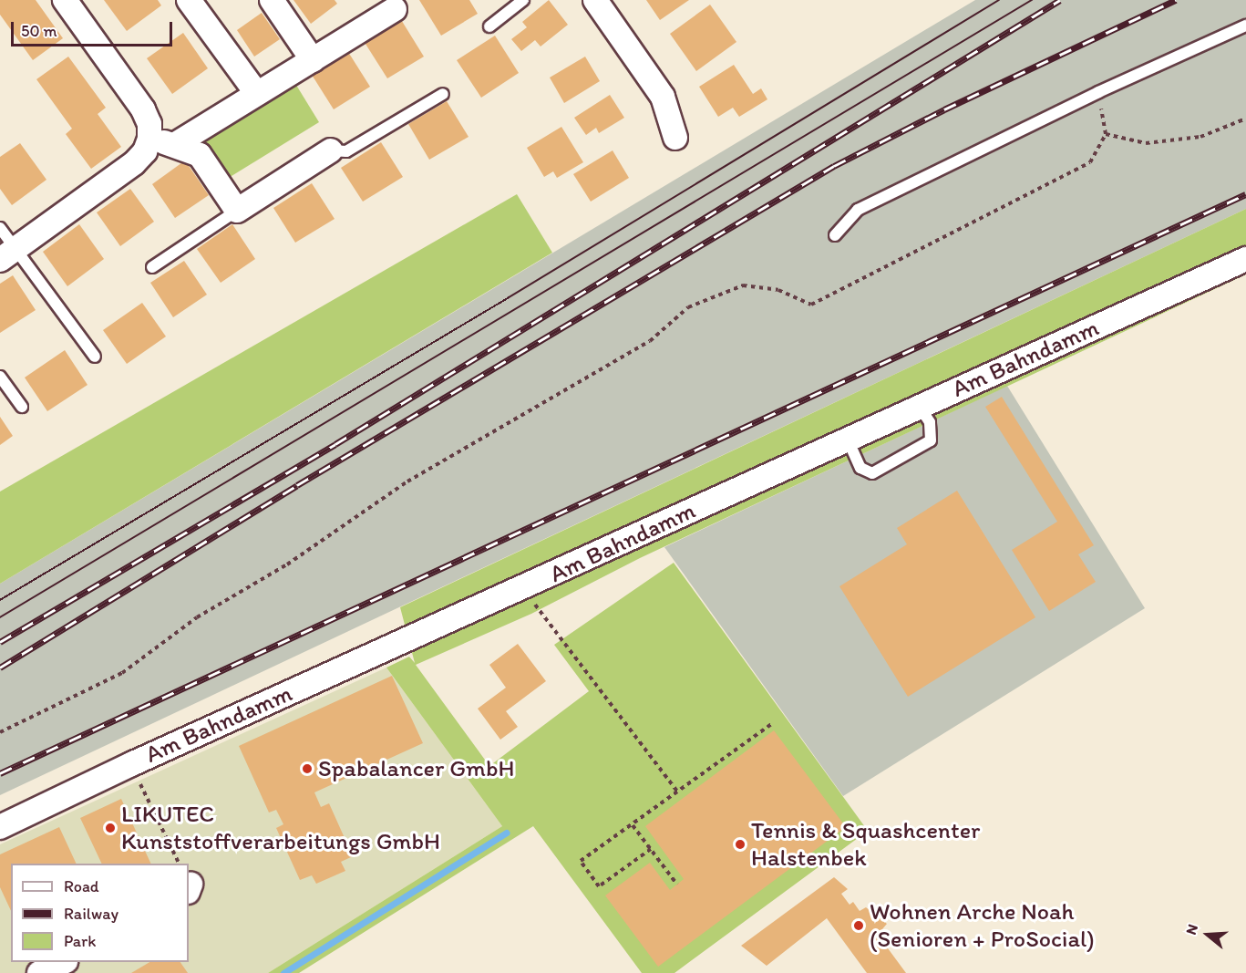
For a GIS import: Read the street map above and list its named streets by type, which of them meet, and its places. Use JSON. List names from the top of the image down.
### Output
{
  "streets": {
    "street": ["Am Bahndamm"]
  },
  "places": [
    "Spabalancer GmbH",
    "LIKUTEC Kunststoffverarbeitungs GmbH",
    "Tennis & Squashcenter Halstenbek",
    "Wohnen Arche Noah (Senioren + ProSocial)"
  ],
  "legend": ["Road", "Railway", "Park"],
  "scale_bar": "50 m",
  "north": "left"
}
